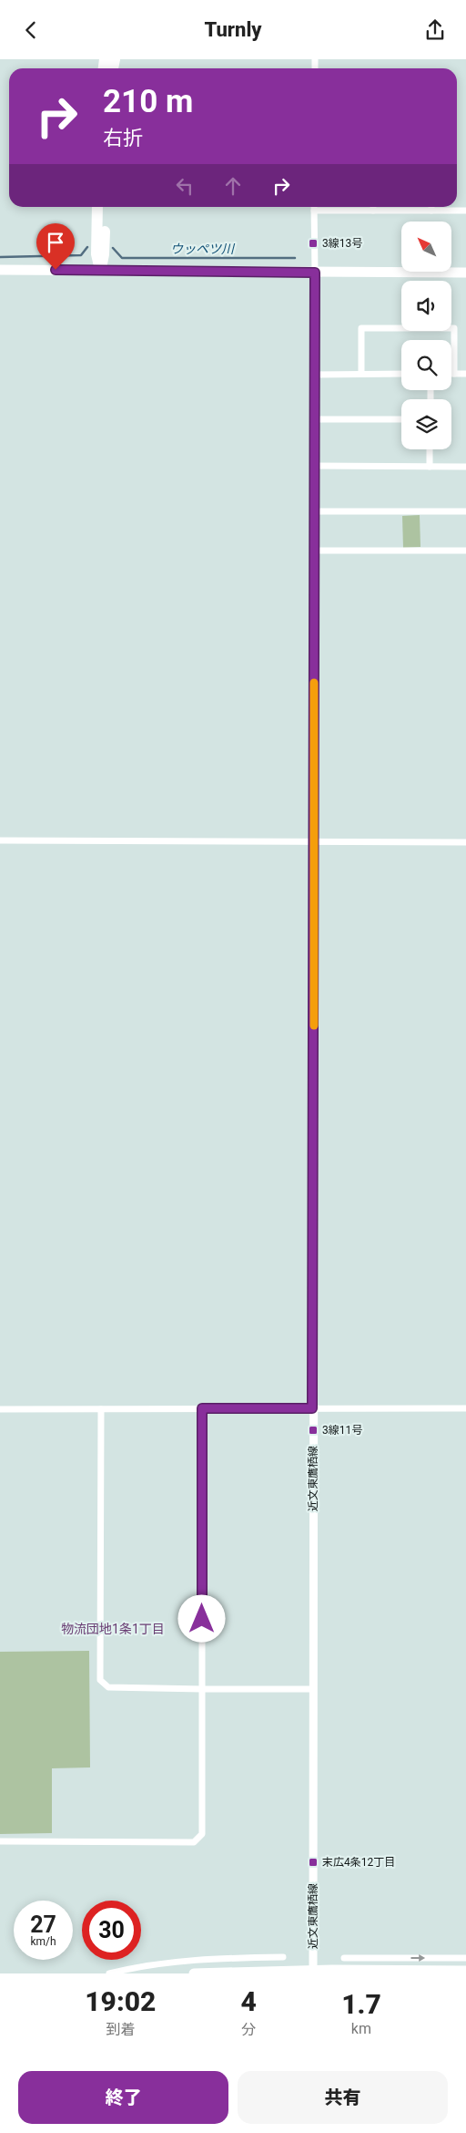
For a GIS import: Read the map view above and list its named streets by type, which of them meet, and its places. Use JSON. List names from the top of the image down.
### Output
{
  "streets": {
    "street": ["近文東鷹栖線"]
  },
  "districts": ["物流団地1条1丁目"],
  "water": ["ウッペツ川"],
  "places": {
    "transit": ["3線13号", "3線11号", "末広4条12丁目"]
  },
  "north": "top left",
  "page": {
    "header": "Turnly",
    "turn": ["210 m", "右折"],
    "speed": "27 km/h",
    "limit": "30",
    "eta": [
      "19:02",
      "到着",
      "4",
      "分",
      "1.7",
      "km"
    ],
    "buttons": ["終了", "共有"]
  }
}
